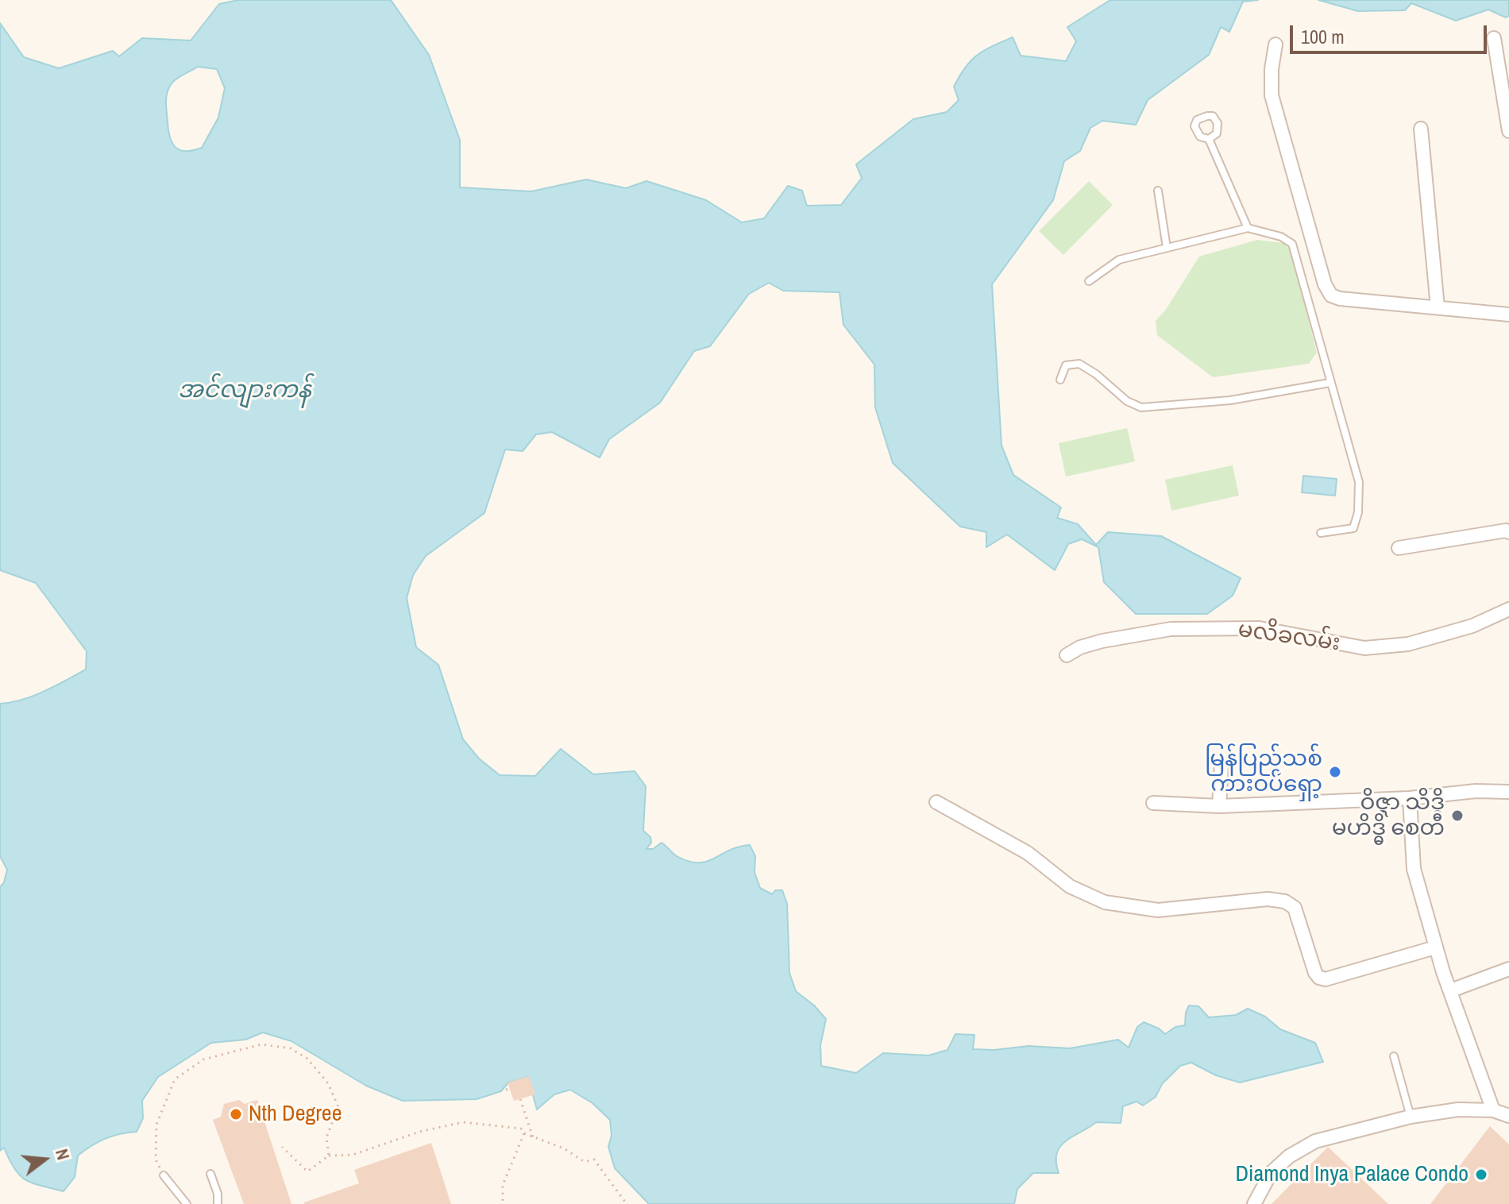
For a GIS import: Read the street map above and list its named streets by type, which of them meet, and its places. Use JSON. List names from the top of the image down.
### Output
{
  "streets": {
    "street": ["မလိခလမ်း"]
  },
  "water": ["အင်လျားကန်"],
  "places": [
    "မြန်ပြည်သစ် ကားဝပ်ရှော့",
    "ဝိဇ္ဇာ သိဒ္ဓိ မဟိဒ္ဓိ စေတီ",
    "Nth Degree",
    "Diamond Inya Palace Condo"
  ],
  "scale_bar": "100 m",
  "north": "right"
}
